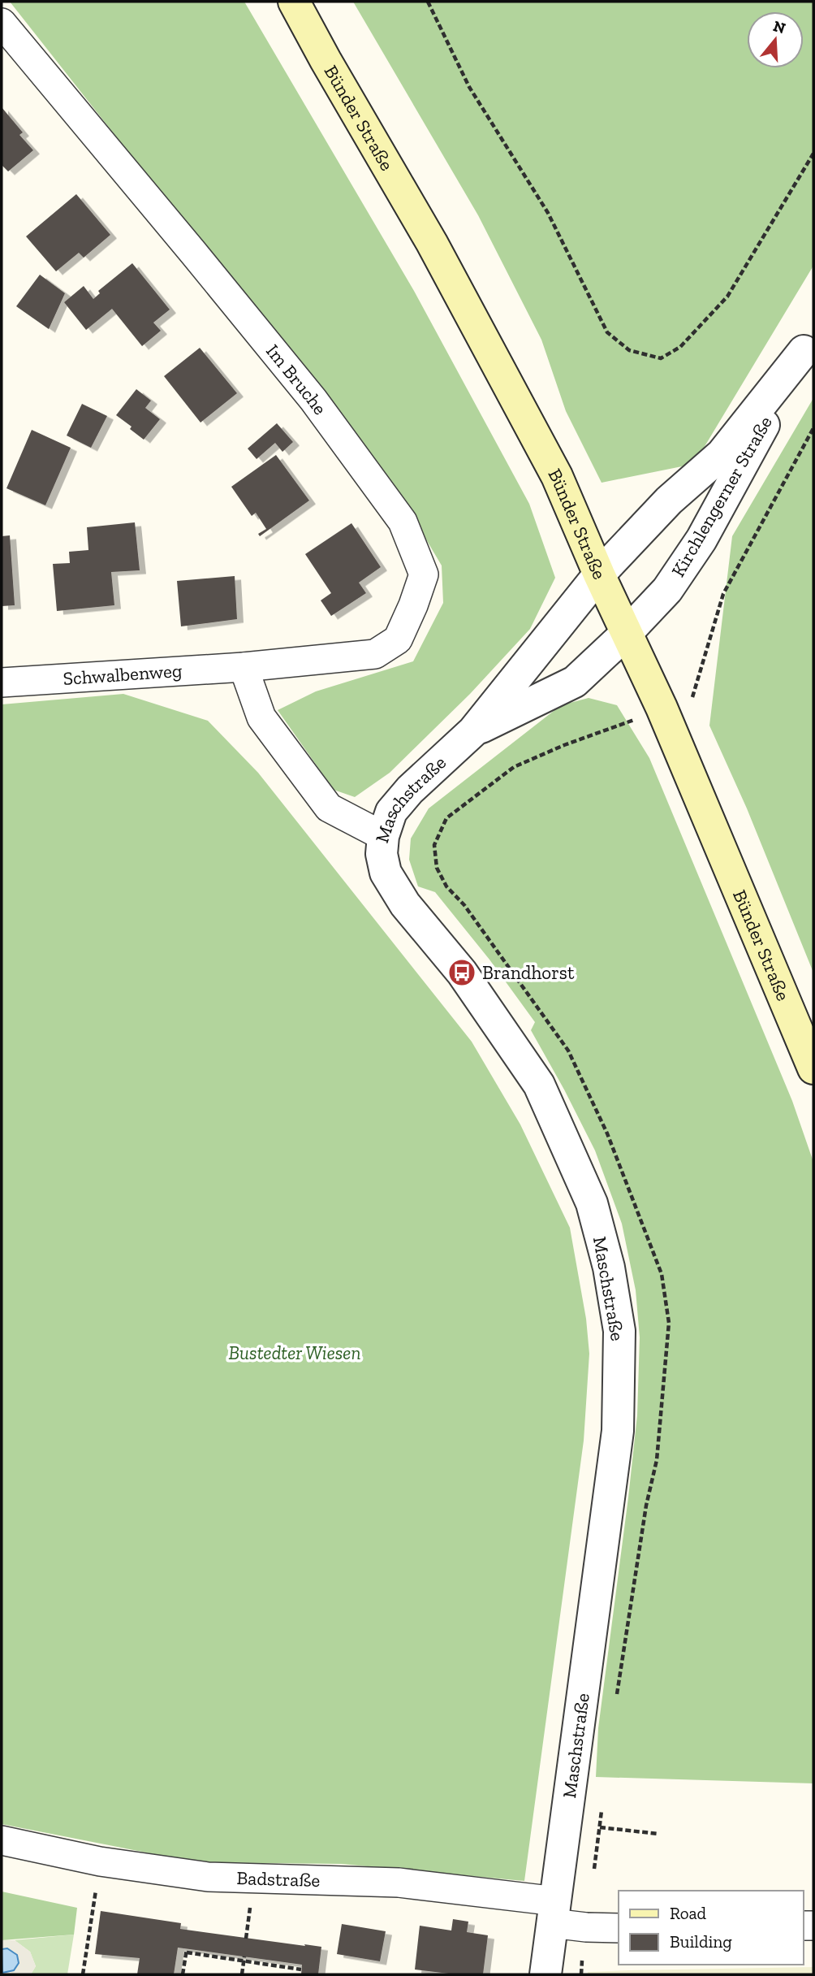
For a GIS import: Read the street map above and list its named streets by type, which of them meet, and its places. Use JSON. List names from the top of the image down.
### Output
{
  "streets": {
    "main road": ["Bünder Straße"],
    "street": [
      "Im Bruche",
      "Kirchlengerner Straße",
      "Schwalbenweg",
      "Maschstraße",
      "Badstraße"
    ]
  },
  "crossings": [
    ["Bünder Straße", "Kirchlengerner Straße"],
    ["Bünder Straße", "Maschstraße"],
    ["Im Bruche", "Schwalbenweg"],
    ["Kirchlengerner Straße", "Maschstraße"],
    ["Maschstraße", "Badstraße"]
  ],
  "parks": ["Bustedter Wiesen"],
  "places": {
    "bus stop": ["Brandhorst"]
  },
  "legend": ["Road", "Building"],
  "north": "top"
}
